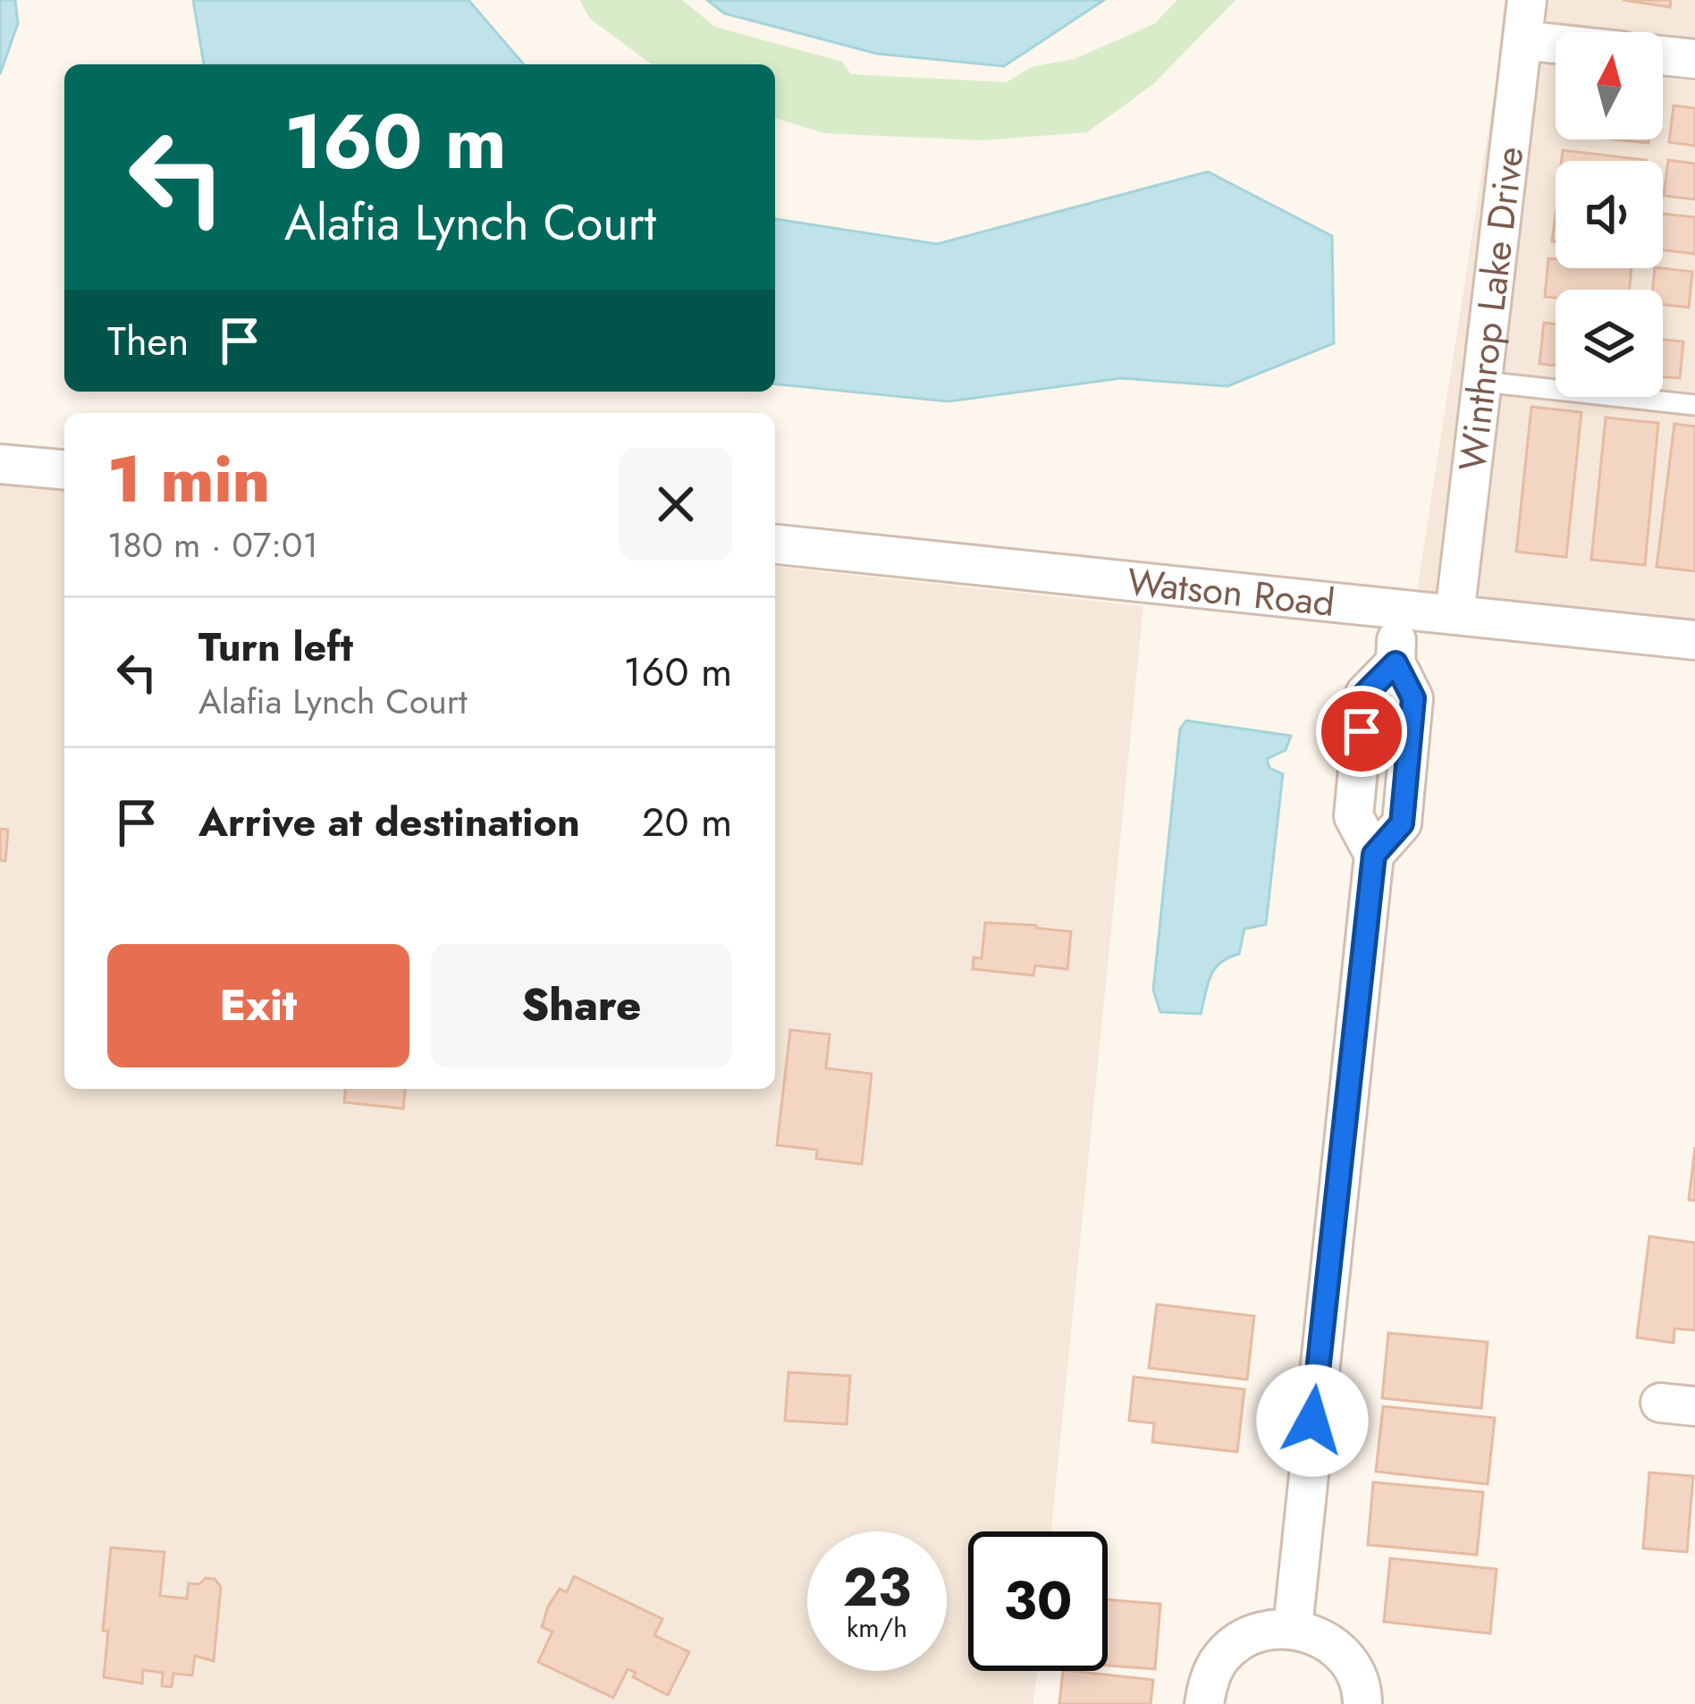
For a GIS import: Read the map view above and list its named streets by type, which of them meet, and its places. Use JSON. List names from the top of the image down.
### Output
{
  "streets": {
    "street": ["Winthrop Lake Drive", "Watson Road"]
  },
  "crossings": [
    ["Winthrop Lake Drive", "Watson Road"]
  ],
  "north": "top",
  "page": {
    "turn": ["160 m", "Alafia Lynch Court"],
    "then": "Then",
    "heading": ["1 min", "180 m · 07:01"],
    "list": [
      {
        "name": "Turn left",
        "note": "Alafia Lynch Court",
        "value": "160 m"
      },
      {
        "name": "Arrive at destination",
        "value": "20 m"
      }
    ],
    "buttons": ["Exit", "Share"],
    "speed": "23 km/h",
    "limit": "30"
  }
}
